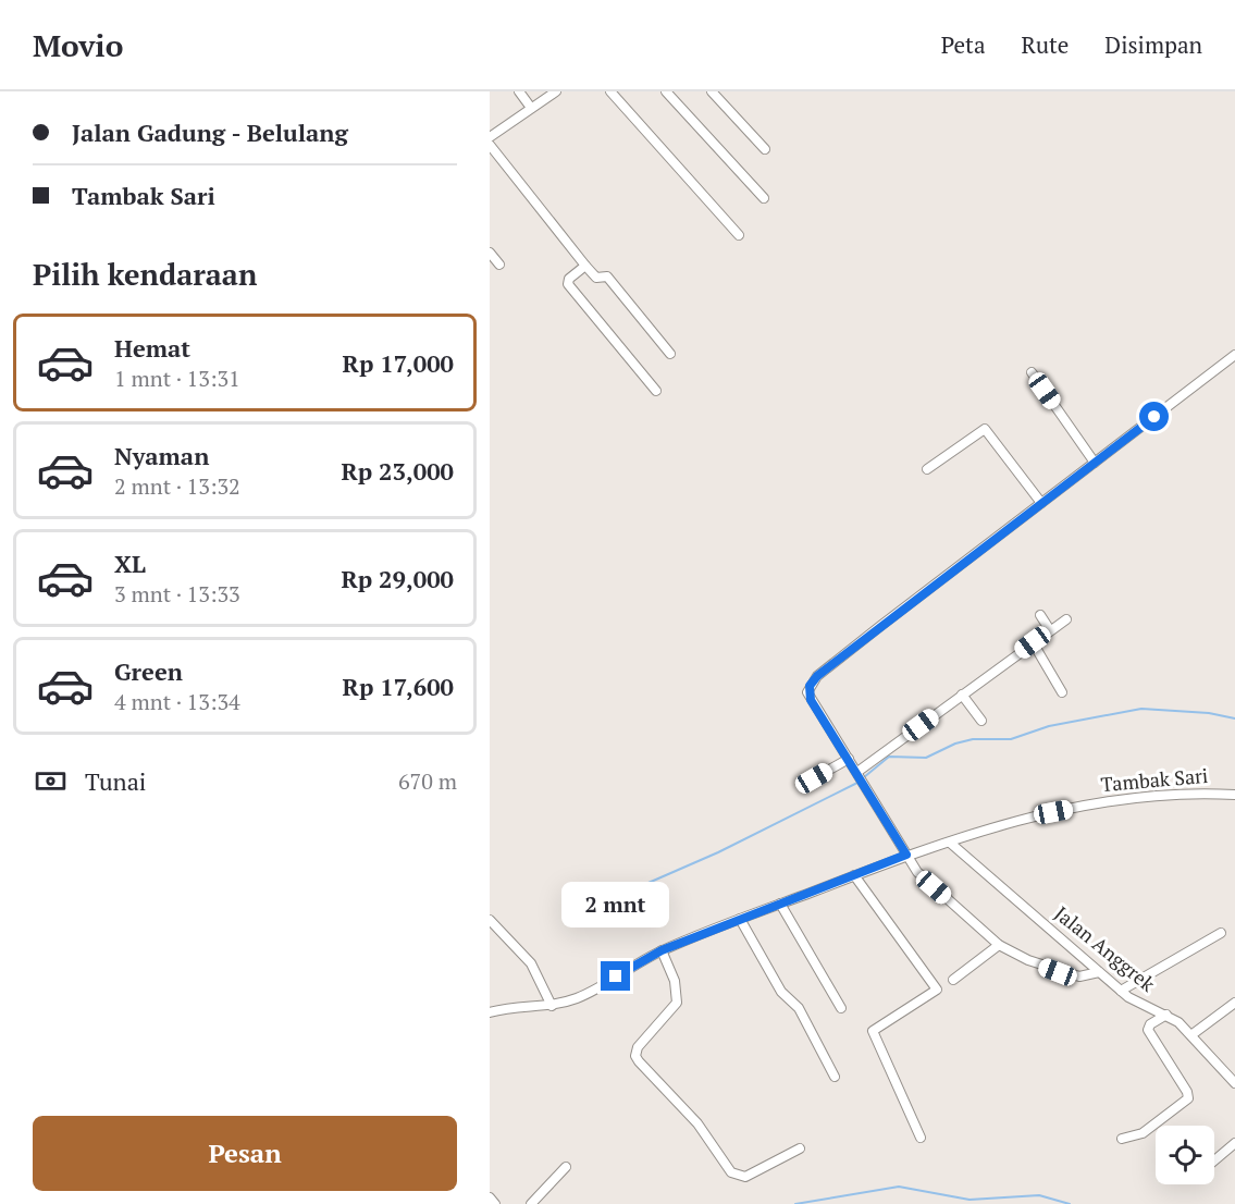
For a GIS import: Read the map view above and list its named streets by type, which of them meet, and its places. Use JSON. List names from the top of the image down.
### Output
{
  "streets": {
    "street": ["Tambak Sari", "Jalan Anggrek"]
  },
  "crossings": [
    ["Tambak Sari", "Jalan Anggrek"]
  ],
  "page": {
    "header": "Movio",
    "nav": ["Peta", "Rute", "Disimpan"],
    "banner": ["Jalan Gadung - Belulang", "Tambak Sari"],
    "heading": "Pilih kendaraan",
    "list": [
      {
        "name": "Hemat",
        "note": "1 mnt · 13:31",
        "value": "Rp 17,000"
      },
      {
        "name": "Nyaman",
        "note": "2 mnt · 13:32",
        "value": "Rp 23,000"
      },
      {
        "name": "XL",
        "note": "3 mnt · 13:33",
        "value": "Rp 29,000"
      },
      {
        "name": "Green",
        "note": "4 mnt · 13:34",
        "value": "Rp 17,600"
      }
    ],
    "pay": ["Tunai", "670 m"],
    "bubble": "2 mnt",
    "buttons": "Pesan"
  }
}
